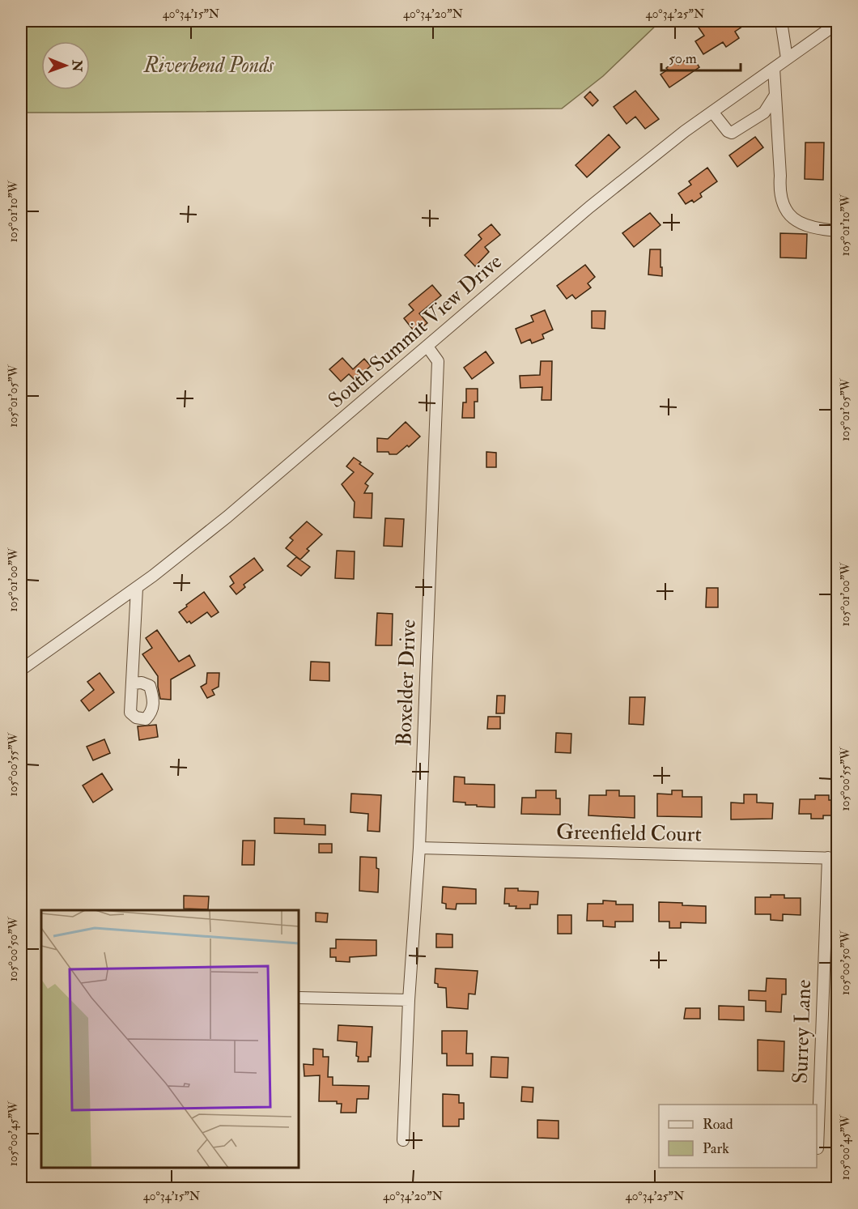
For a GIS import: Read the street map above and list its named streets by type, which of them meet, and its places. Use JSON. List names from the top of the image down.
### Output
{
  "streets": {
    "street": [
      "South Summit View Drive",
      "Boxelder Drive",
      "Greenfield Court",
      "Surrey Lane"
    ]
  },
  "crossings": [
    ["South Summit View Drive", "Boxelder Drive"],
    ["Boxelder Drive", "Greenfield Court"],
    ["Greenfield Court", "Surrey Lane"]
  ],
  "parks": ["Riverbend Ponds"],
  "legend": ["Road", "Park"],
  "scale_bar": "50 m",
  "north": "right",
  "coordinates": [
    "40°34'15\"N",
    "40°34'20\"N",
    "40°34'25\"N",
    "105°01'10\"W",
    "105°01'05\"W",
    "105°01'00\"W",
    "105°00'55\"W",
    "105°00'50\"W",
    "105°00'45\"W"
  ]
}
